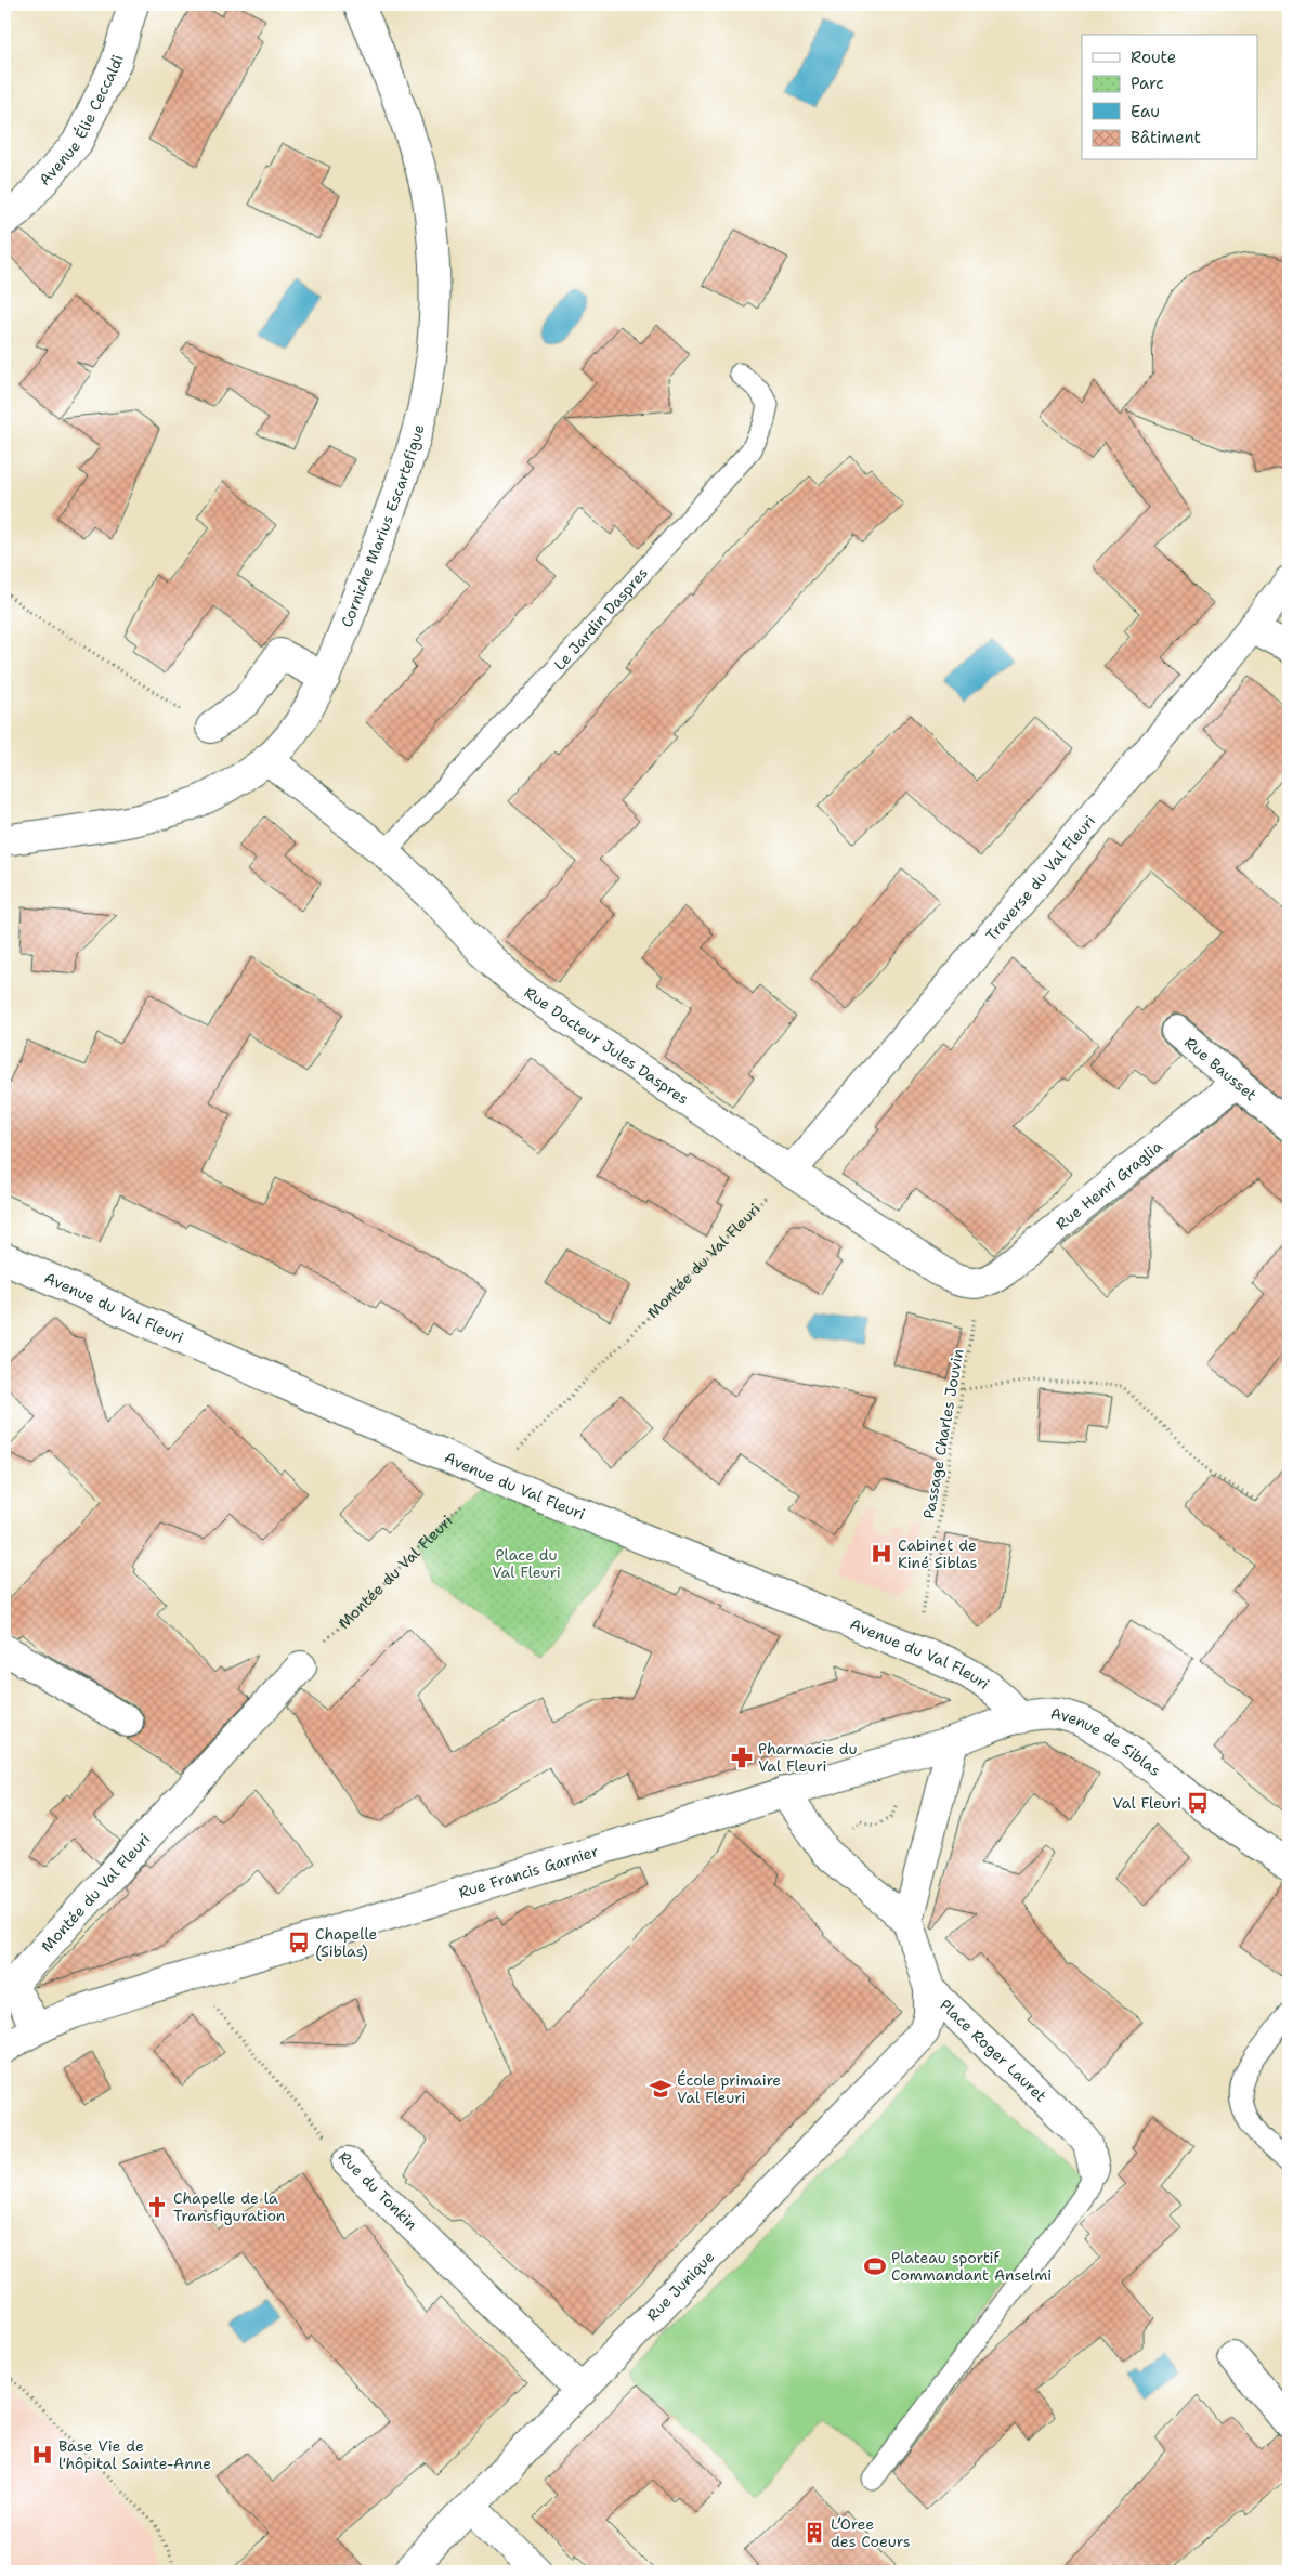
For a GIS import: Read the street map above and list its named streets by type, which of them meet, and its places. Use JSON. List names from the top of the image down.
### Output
{
  "streets": {
    "street": [
      "Avenue Élie Ceccaldi",
      "Corniche Marius Escartefigue",
      "Traverse du Val Fleuri",
      "Rue Docteur Jules Daspres",
      "Rue Bausset",
      "Rue Henri Graglia",
      "Montée du Val Fleuri",
      "Avenue du Val Fleuri",
      "Avenue de Siblas",
      "Rue Francis Garnier",
      "Place Roger Lauret",
      "Rue du Tonkin",
      "Rue Junique"
    ],
    "lane": ["Le Jardin Daspres"],
    "path": ["Passage Charles Jouvin"]
  },
  "crossings": [
    ["Corniche Marius Escartefigue", "Rue Docteur Jules Daspres"],
    ["Le Jardin Daspres", "Rue Docteur Jules Daspres"],
    ["Traverse du Val Fleuri", "Rue Docteur Jules Daspres"],
    ["Traverse du Val Fleuri", "Montée du Val Fleuri"],
    ["Rue Docteur Jules Daspres", "Rue Henri Graglia"],
    ["Rue Docteur Jules Daspres", "Montée du Val Fleuri"],
    ["Rue Docteur Jules Daspres", "Passage Charles Jouvin"],
    ["Rue Bausset", "Rue Henri Graglia"],
    ["Rue Henri Graglia", "Passage Charles Jouvin"],
    ["Montée du Val Fleuri", "Avenue du Val Fleuri"],
    ["Montée du Val Fleuri", "Rue Francis Garnier"],
    ["Avenue du Val Fleuri", "Passage Charles Jouvin"],
    ["Avenue du Val Fleuri", "Avenue de Siblas"],
    ["Avenue du Val Fleuri", "Rue Francis Garnier"],
    ["Avenue de Siblas", "Rue Francis Garnier"],
    ["Rue Francis Garnier", "Rue du Tonkin"],
    ["Place Roger Lauret", "Rue Junique"],
    ["Rue du Tonkin", "Rue Junique"]
  ],
  "parks": ["Place du Val Fleuri"],
  "places": {
    "hospital": ["Cabinet de Kiné Siblas", "Base Vie de l'hôpital Sainte-Anne"],
    "pharmacy": ["Pharmacie du Val Fleuri"],
    "bus stop": ["Val Fleuri", "Chapelle (Siblas)"],
    "school or university": ["École primaire Val Fleuri"],
    "church": ["Chapelle de la Transfiguration"],
    "sports": ["Plateau sportif Commandant Anselmi"],
    "building": ["L’Oree des Coeurs"]
  },
  "legend": [
    "Route",
    "Parc",
    "Eau",
    "Bâtiment"
  ]
}
